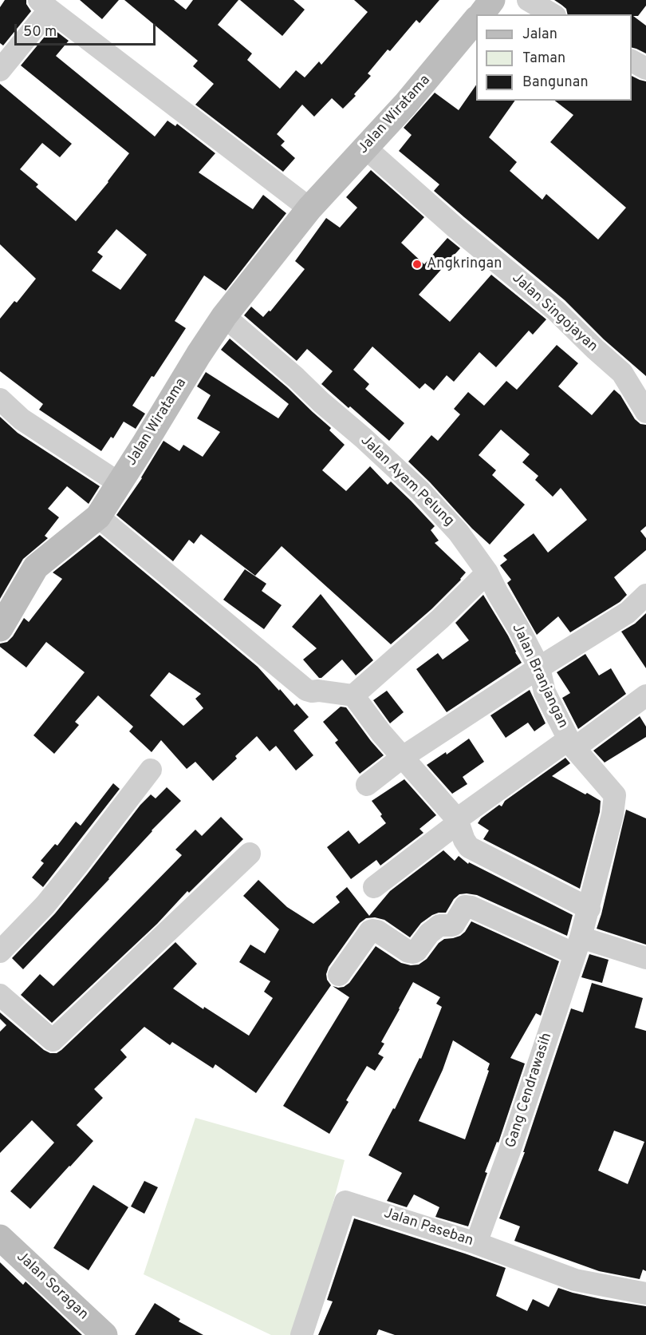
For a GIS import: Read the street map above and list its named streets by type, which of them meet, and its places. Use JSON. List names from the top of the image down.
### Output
{
  "streets": {
    "street": [
      "Jalan Wiratama",
      "Jalan Singojayan",
      "Jalan Ayam Pelung",
      "Jalan Branjangan",
      "Gang Cendrawasih",
      "Jalan Paseban",
      "Jalan Soragan"
    ]
  },
  "crossings": [
    ["Jalan Wiratama", "Jalan Singojayan"],
    ["Jalan Wiratama", "Jalan Ayam Pelung"],
    ["Jalan Ayam Pelung", "Jalan Branjangan"],
    ["Jalan Branjangan", "Gang Cendrawasih"],
    ["Gang Cendrawasih", "Jalan Paseban"]
  ],
  "places": ["Angkringan"],
  "legend": ["Jalan", "Taman", "Bangunan"],
  "scale_bar": "50 m"
}
